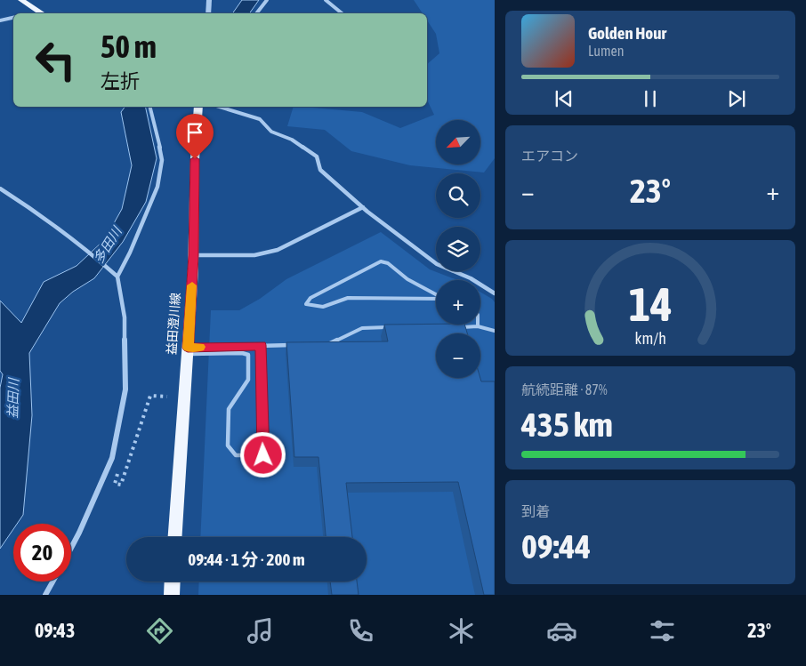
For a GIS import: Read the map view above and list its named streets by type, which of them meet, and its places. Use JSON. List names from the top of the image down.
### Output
{
  "streets": {
    "main road": ["益田澄川線"]
  },
  "water": ["多田川", "益田川"],
  "north": "bottom left",
  "page": {
    "turn": ["50 m", "左折"],
    "song": ["Golden Hour", "Lumen"],
    "map_buttons": ["+", "−"],
    "tile": [
      "エアコン",
      ["航続距離 · 87%", "435 km"],
      ["到着", "09:44"]
    ],
    "heat": ["−", "23°", "+"],
    "limit": "20",
    "trip": "09:44 · 1 分 · 200 m",
    "tabs": ["09:43", "23°"],
    "gauge": ["14", "km/h"]
  }
}
